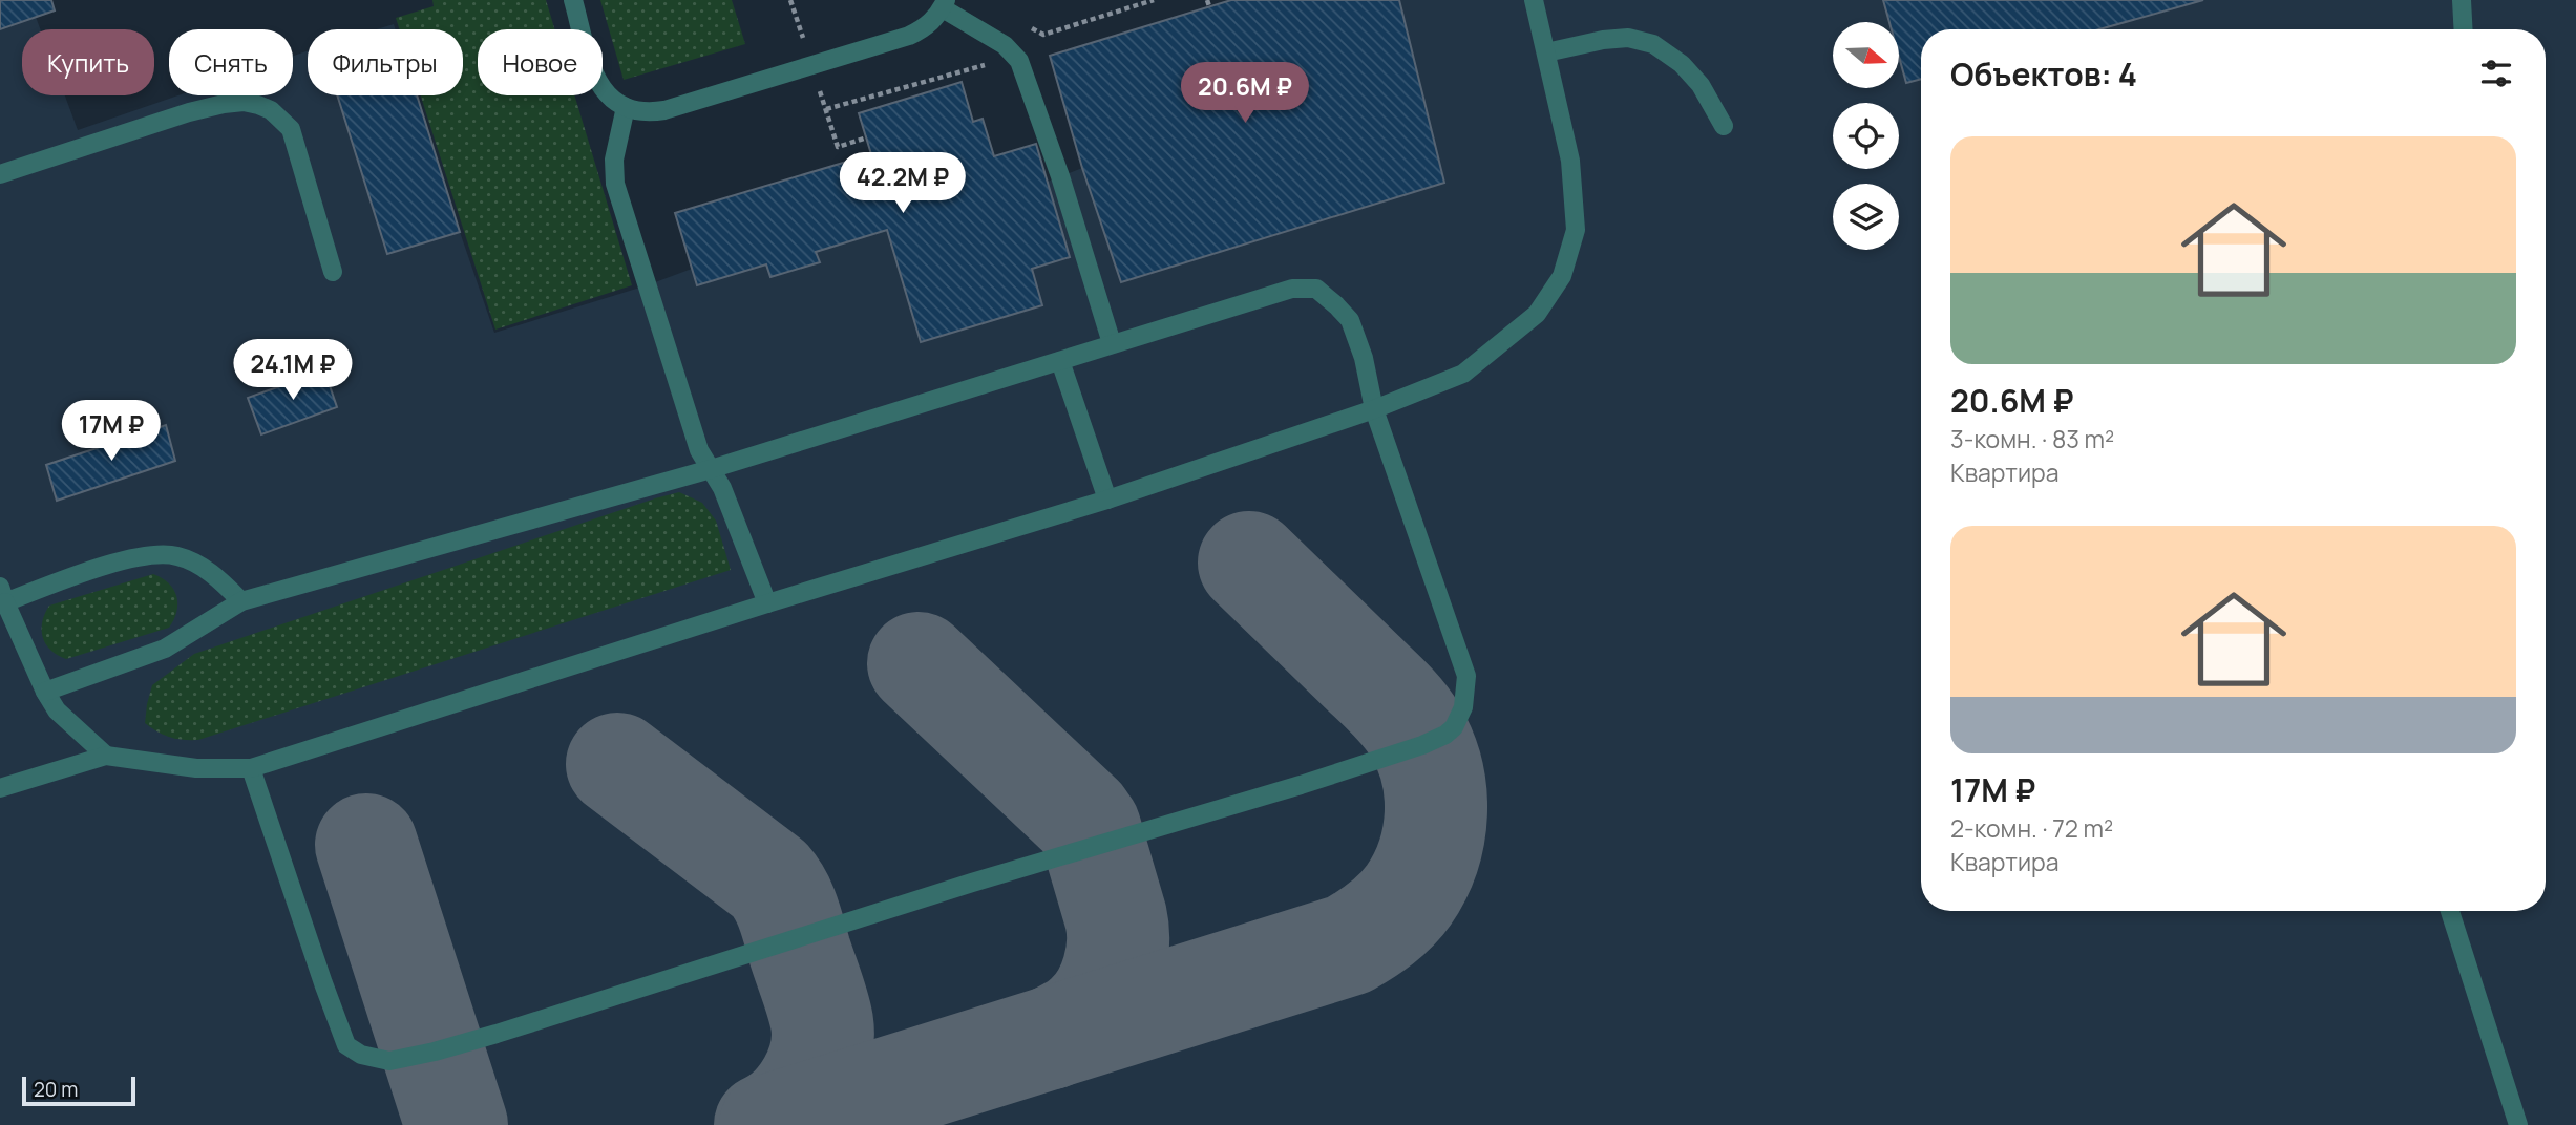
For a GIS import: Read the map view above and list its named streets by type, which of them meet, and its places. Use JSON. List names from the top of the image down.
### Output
{
  "scale_bar": "20 m",
  "north": "right",
  "page": {
    "chip": [
      "Купить",
      "Снять",
      "Фильтры",
      "Новое"
    ],
    "heading": "Объектов: 4",
    "price": [
      "20.6M ₽",
      "42.2M ₽",
      "24.1M ₽",
      "17M ₽"
    ],
    "list": [
      {
        "name": "20.6M ₽",
        "note": "3-комн. · 83 m² · Квартира"
      },
      {
        "name": "17M ₽",
        "note": "2-комн. · 72 m² · Квартира"
      }
    ],
    "scale": "20 m"
  }
}
